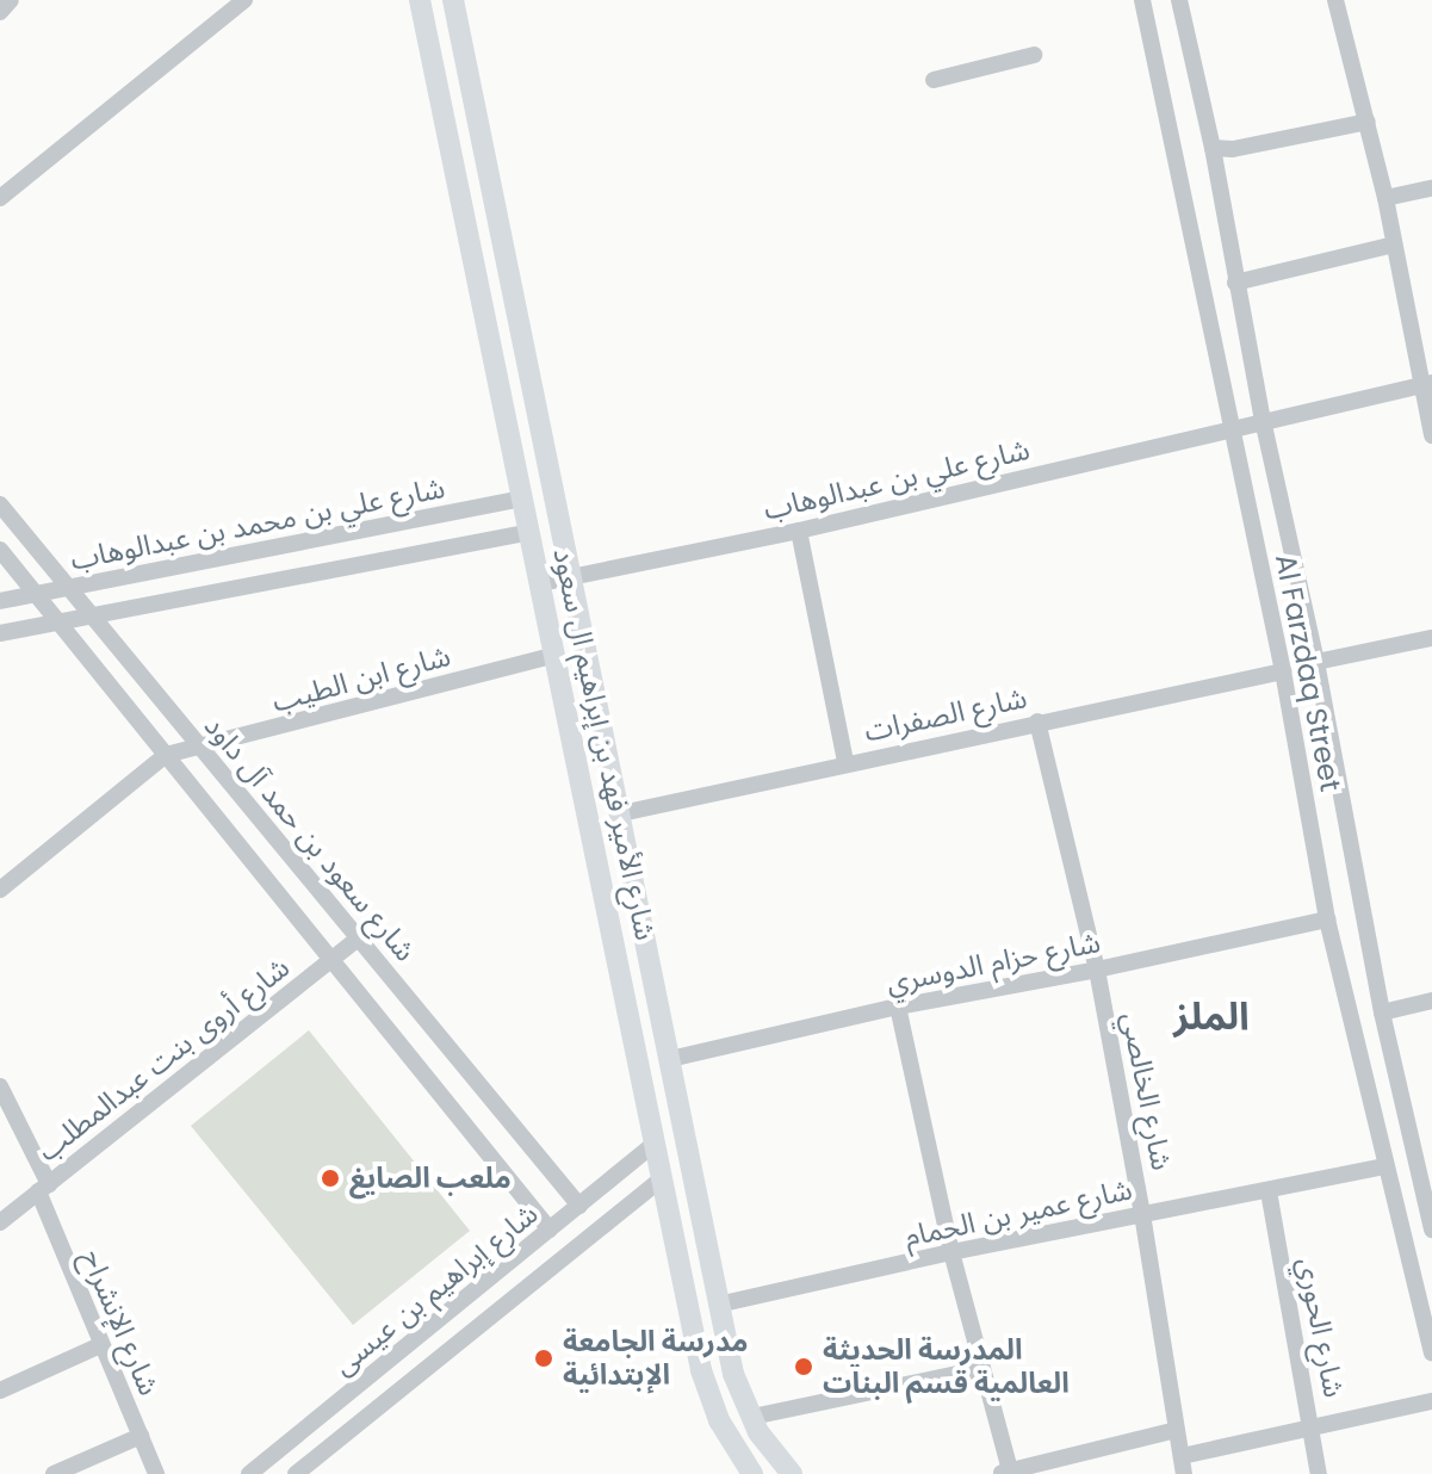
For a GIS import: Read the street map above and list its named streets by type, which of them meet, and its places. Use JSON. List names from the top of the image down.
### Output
{
  "streets": {
    "main road": ["شارع الأمير فهد بن إبراهيم ال سعود"],
    "street": [
      "شارع علي بن عبدالوهاب",
      "شارع علي بن محمد بن عبدالوهاب",
      "Al Farzdaq Street",
      "شارع ابن الطيب",
      "شارع الصفرات",
      "شارع سعود بن حمد آل داود",
      "شارع حزام الدوسري",
      "شارع أروى بنت عبدالمطلب",
      "شارع الخالصي",
      "شارع عمير بن الحمام",
      "شارع إبراهيم بن عيسى",
      "شارع الإنشراح",
      "شارع الحوري"
    ]
  },
  "crossings": [
    ["شارع علي بن عبدالوهاب", "Al Farzdaq Street"],
    ["شارع علي بن عبدالوهاب", "شارع الأمير فهد بن إبراهيم ال سعود"],
    ["شارع علي بن محمد بن عبدالوهاب", "شارع الأمير فهد بن إبراهيم ال سعود"],
    ["شارع علي بن محمد بن عبدالوهاب", "شارع سعود بن حمد آل داود"],
    ["Al Farzdaq Street", "شارع الصفرات"],
    ["Al Farzdaq Street", "شارع حزام الدوسري"],
    ["Al Farzdaq Street", "شارع عمير بن الحمام"],
    ["شارع ابن الطيب", "شارع الأمير فهد بن إبراهيم ال سعود"],
    ["شارع ابن الطيب", "شارع سعود بن حمد آل داود"],
    ["شارع الصفرات", "شارع الأمير فهد بن إبراهيم ال سعود"],
    ["شارع الصفرات", "شارع الخالصي"],
    ["شارع الأمير فهد بن إبراهيم ال سعود", "شارع حزام الدوسري"],
    ["شارع الأمير فهد بن إبراهيم ال سعود", "شارع عمير بن الحمام"],
    ["شارع الأمير فهد بن إبراهيم ال سعود", "شارع إبراهيم بن عيسى"],
    ["شارع سعود بن حمد آل داود", "شارع أروى بنت عبدالمطلب"],
    ["شارع سعود بن حمد آل داود", "شارع إبراهيم بن عيسى"],
    ["شارع حزام الدوسري", "شارع الخالصي"],
    ["شارع أروى بنت عبدالمطلب", "شارع الإنشراح"],
    ["شارع الخالصي", "شارع عمير بن الحمام"],
    ["شارع عمير بن الحمام", "شارع الحوري"]
  ],
  "districts": ["الملز"],
  "places": ["ملعب الصايغ", "مدرسة الجامعة الإبتدائية", "المدرسة الحديثة العالمية قسم البنات"]
}
